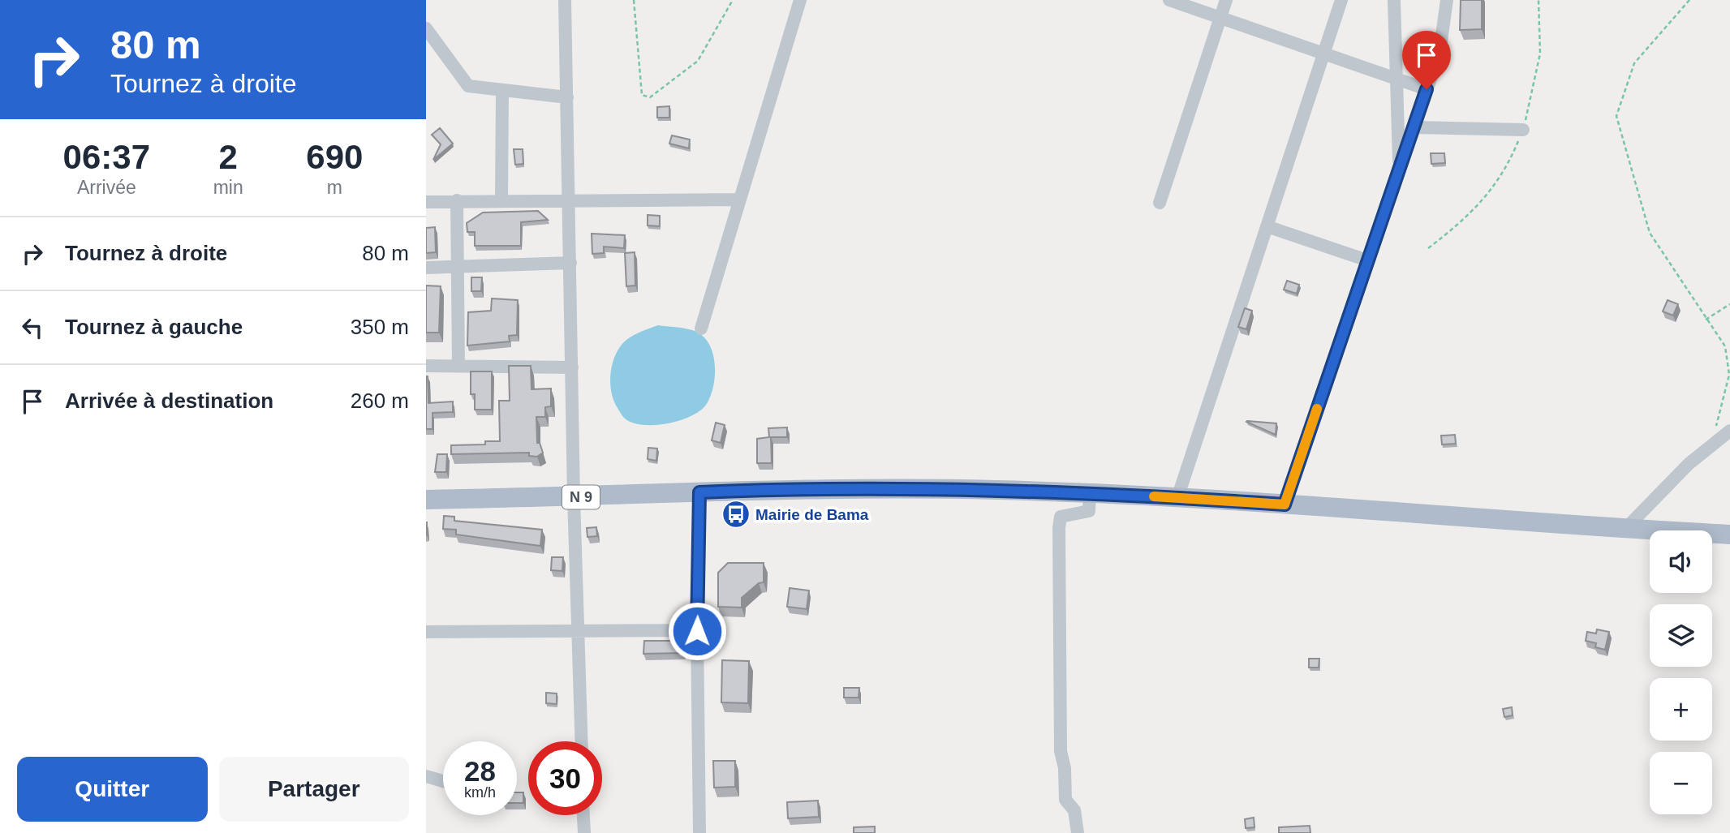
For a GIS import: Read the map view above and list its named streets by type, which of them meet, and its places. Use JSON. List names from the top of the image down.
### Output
{
  "streets": {
    "main road": ["N 9"]
  },
  "places": {
    "bus stop": ["Mairie de Bama"]
  },
  "page": {
    "turn": ["80 m", "Tournez à droite"],
    "eta": [
      "06:37",
      "Arrivée",
      "2",
      "min",
      "690",
      "m"
    ],
    "list": [
      {
        "name": "Tournez à droite",
        "value": "80 m"
      },
      {
        "name": "Tournez à gauche",
        "value": "350 m"
      },
      {
        "name": "Arrivée à destination",
        "value": "260 m"
      }
    ],
    "map_buttons": ["+", "−"],
    "speed": "28 km/h",
    "limit": "30",
    "buttons": ["Quitter", "Partager"]
  }
}
